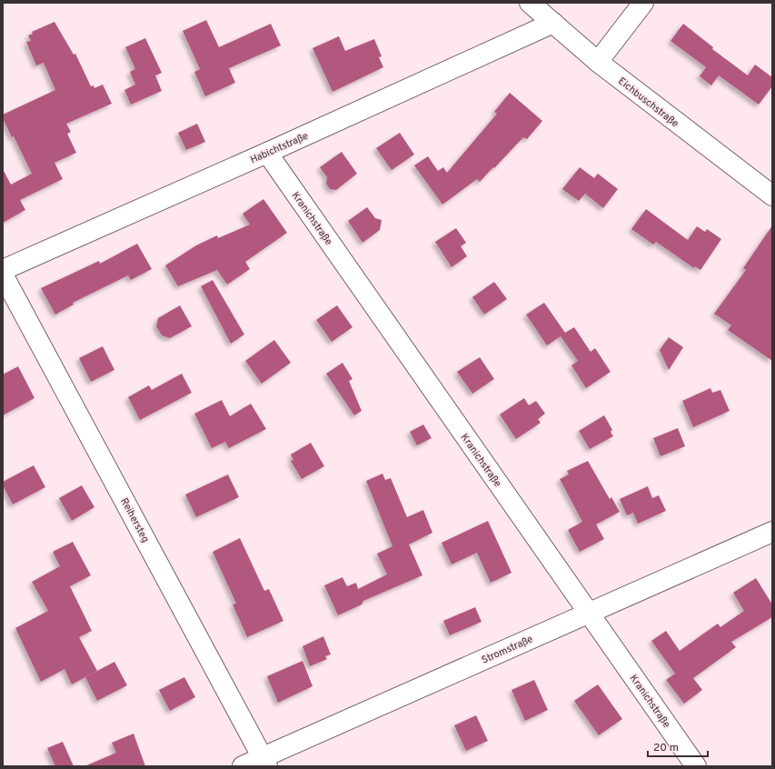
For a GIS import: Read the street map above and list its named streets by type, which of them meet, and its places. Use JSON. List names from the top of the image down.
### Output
{
  "streets": {
    "street": [
      "Eichbuschstraße",
      "Habichtstraße",
      "Kranichstraße",
      "Reihersteg",
      "Stromstraße"
    ]
  },
  "crossings": [
    ["Eichbuschstraße", "Habichtstraße"],
    ["Habichtstraße", "Kranichstraße"],
    ["Kranichstraße", "Stromstraße"],
    ["Reihersteg", "Stromstraße"]
  ],
  "scale_bar": "20 m"
}
